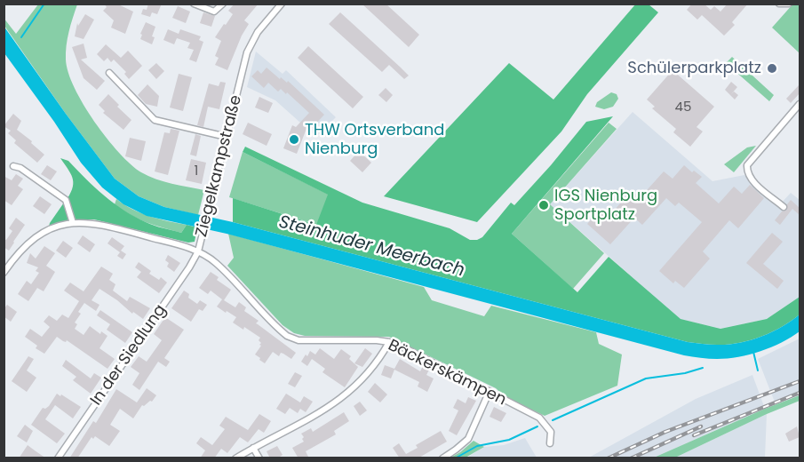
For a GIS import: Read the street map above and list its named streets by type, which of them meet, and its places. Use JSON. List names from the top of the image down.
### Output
{
  "streets": {
    "street": ["Ziegelkampstraße", "In der Siedlung", "Bäckerskämpen"]
  },
  "crossings": [
    ["Ziegelkampstraße", "In der Siedlung"],
    ["Ziegelkampstraße", "Bäckerskämpen"],
    ["In der Siedlung", "Bäckerskämpen"]
  ],
  "water": ["Steinhuder Meerbach"],
  "places": ["Schülerparkplatz", "THW Ortsverband Nienburg", "IGS Nienburg Sportplatz"],
  "house_numbers": ["45", "1"]
}
